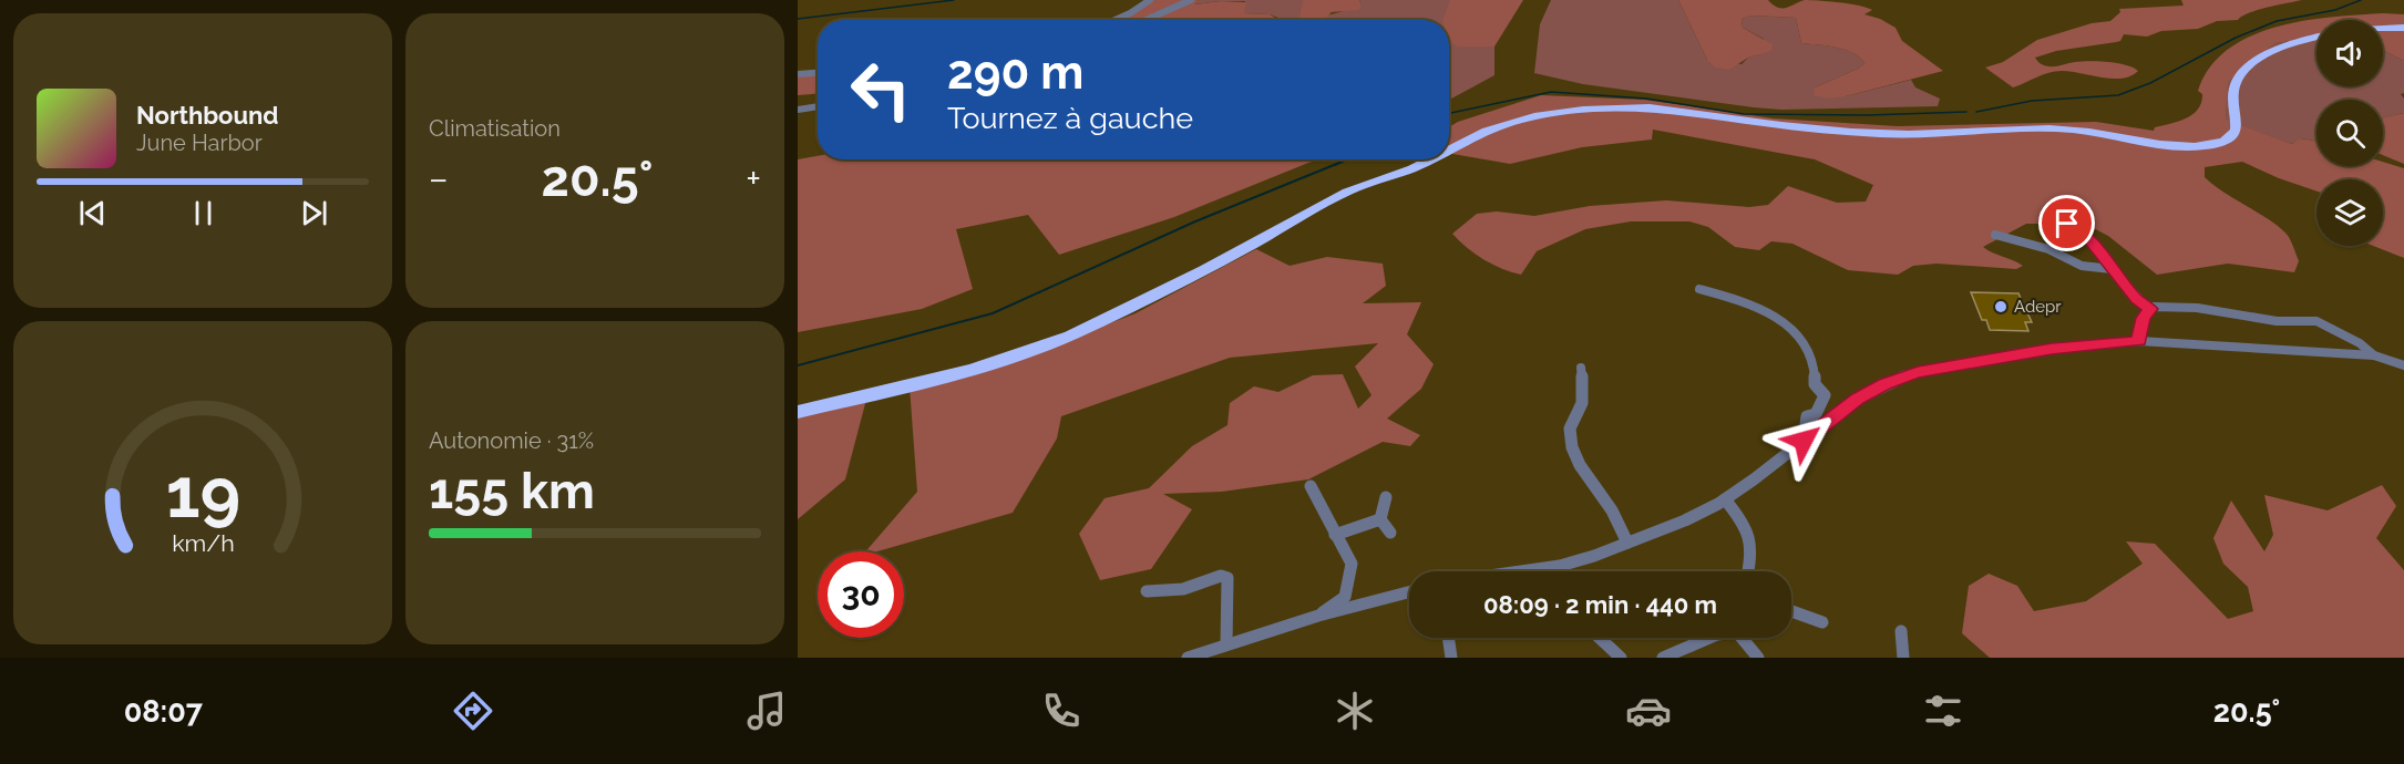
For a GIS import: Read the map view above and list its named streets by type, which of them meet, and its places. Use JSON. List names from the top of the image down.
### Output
{
  "places": ["Adepr"],
  "page": {
    "tile": [
      "Climatisation",
      ["Autonomie · 31%", "155 km"]
    ],
    "turn": ["290 m", "Tournez à gauche"],
    "song": ["Northbound", "June Harbor"],
    "heat": ["−", "20.5°", "+"],
    "limit": "30",
    "trip": "08:09 · 2 min · 440 m",
    "tabs": ["08:07", "20.5°"],
    "gauge": ["19", "km/h"]
  }
}
